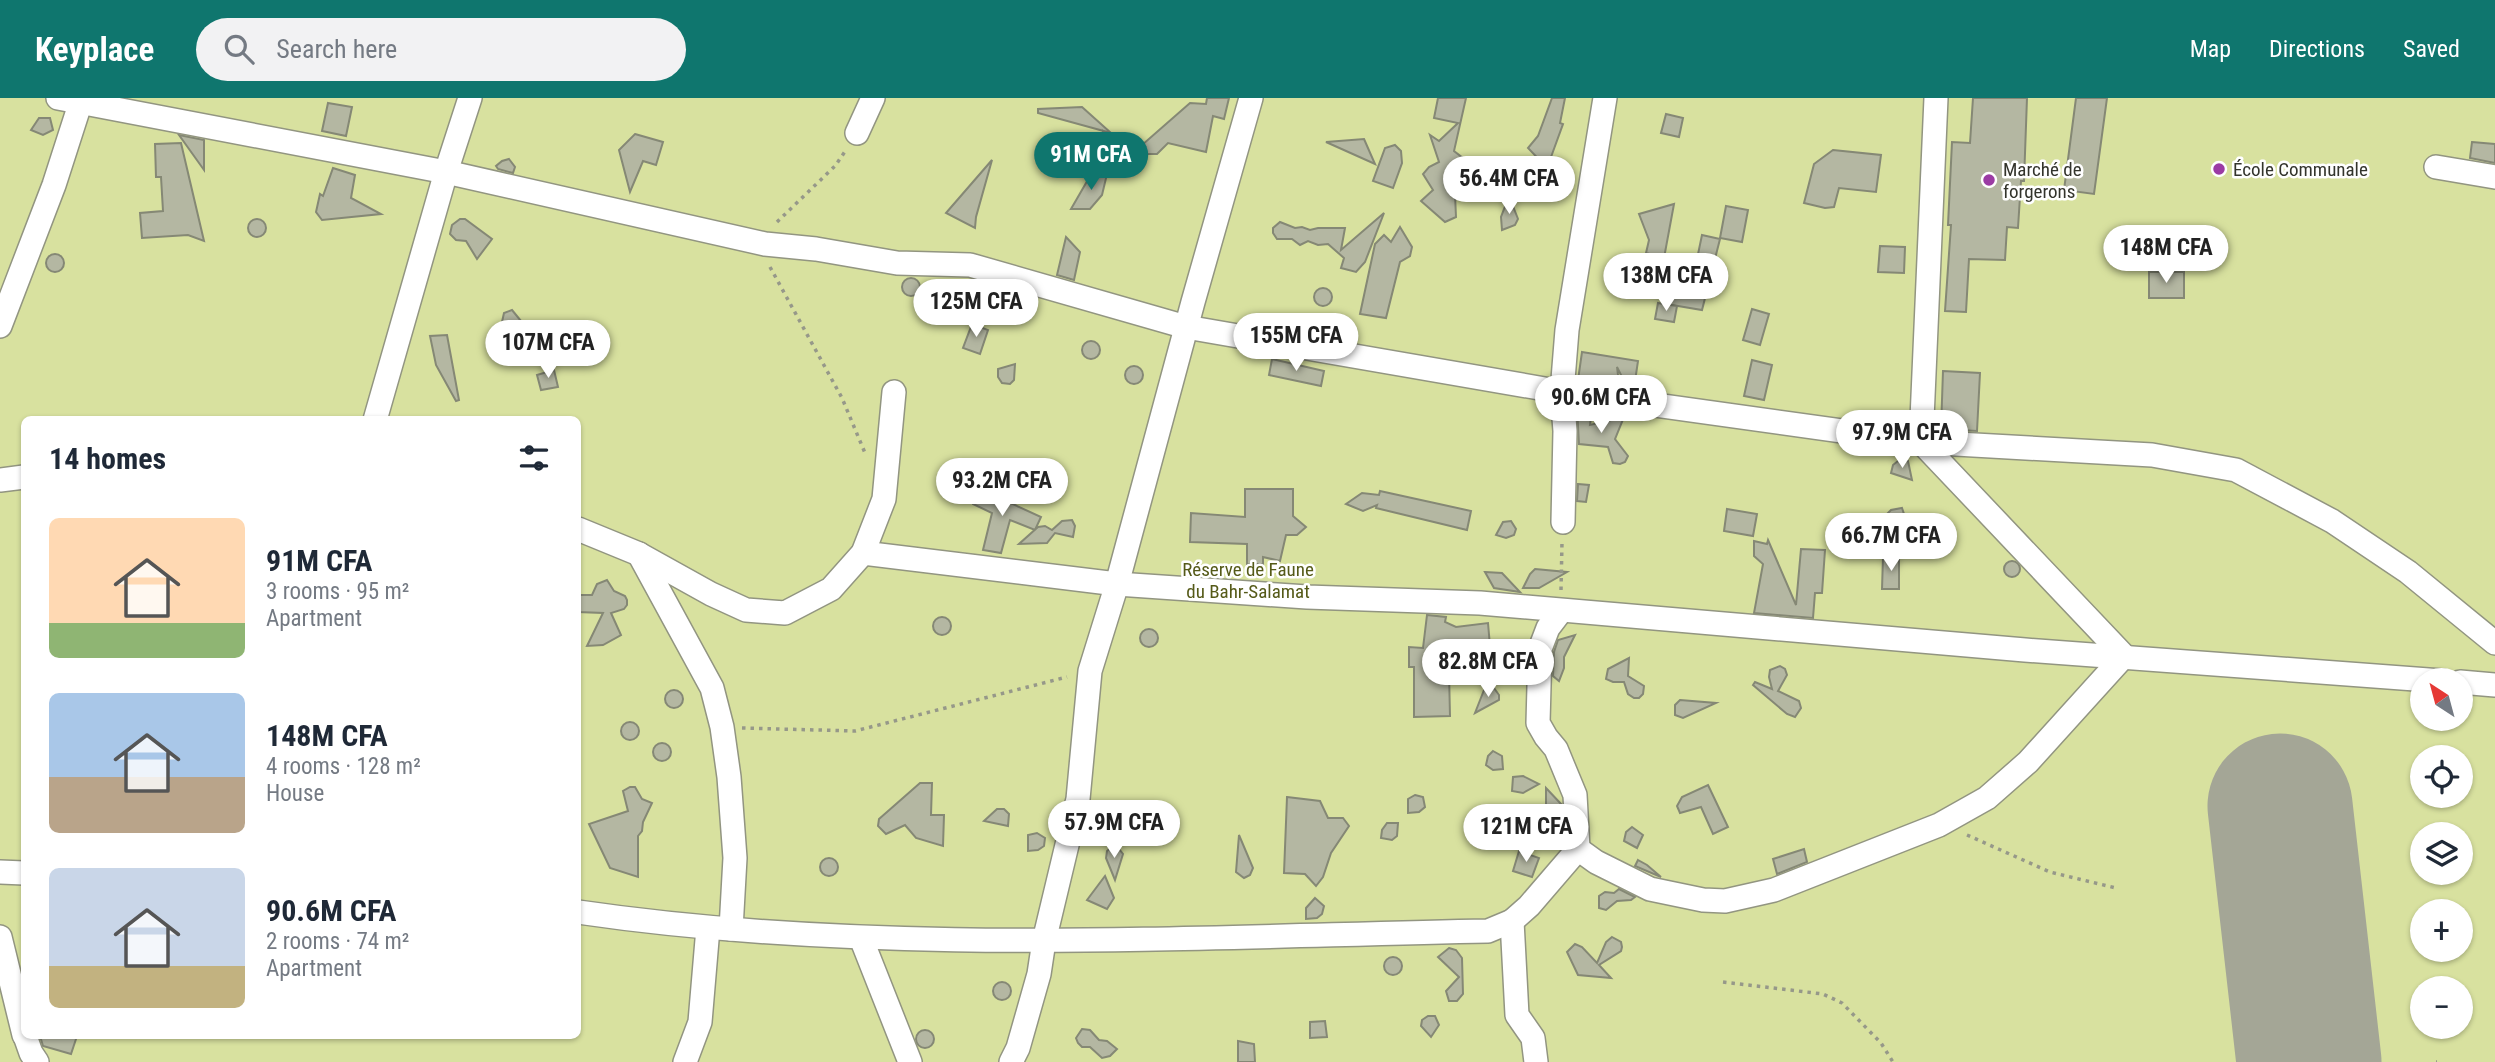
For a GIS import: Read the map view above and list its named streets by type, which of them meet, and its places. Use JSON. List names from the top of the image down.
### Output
{
  "parks": ["Réserve de Faune du Bahr-Salamat"],
  "places": ["École Communale", "Marché de forgerons"],
  "north": "top left",
  "page": {
    "header": "Keyplace",
    "search": "Search here",
    "nav": ["Map", "Directions", "Saved"],
    "price": [
      "91M CFA",
      "56.4M CFA",
      "148M CFA",
      "138M CFA",
      "125M CFA",
      "155M CFA",
      "107M CFA",
      "90.6M CFA",
      "97.9M CFA",
      "93.2M CFA",
      "66.7M CFA",
      "82.8M CFA",
      "57.9M CFA",
      "121M CFA"
    ],
    "heading": "14 homes",
    "list": [
      {
        "name": "91M CFA",
        "note": "3 rooms · 95 m² · Apartment"
      },
      {
        "name": "148M CFA",
        "note": "4 rooms · 128 m² · House"
      },
      {
        "name": "90.6M CFA",
        "note": "2 rooms · 74 m² · Apartment"
      }
    ],
    "map_buttons": ["+", "−"]
  }
}
